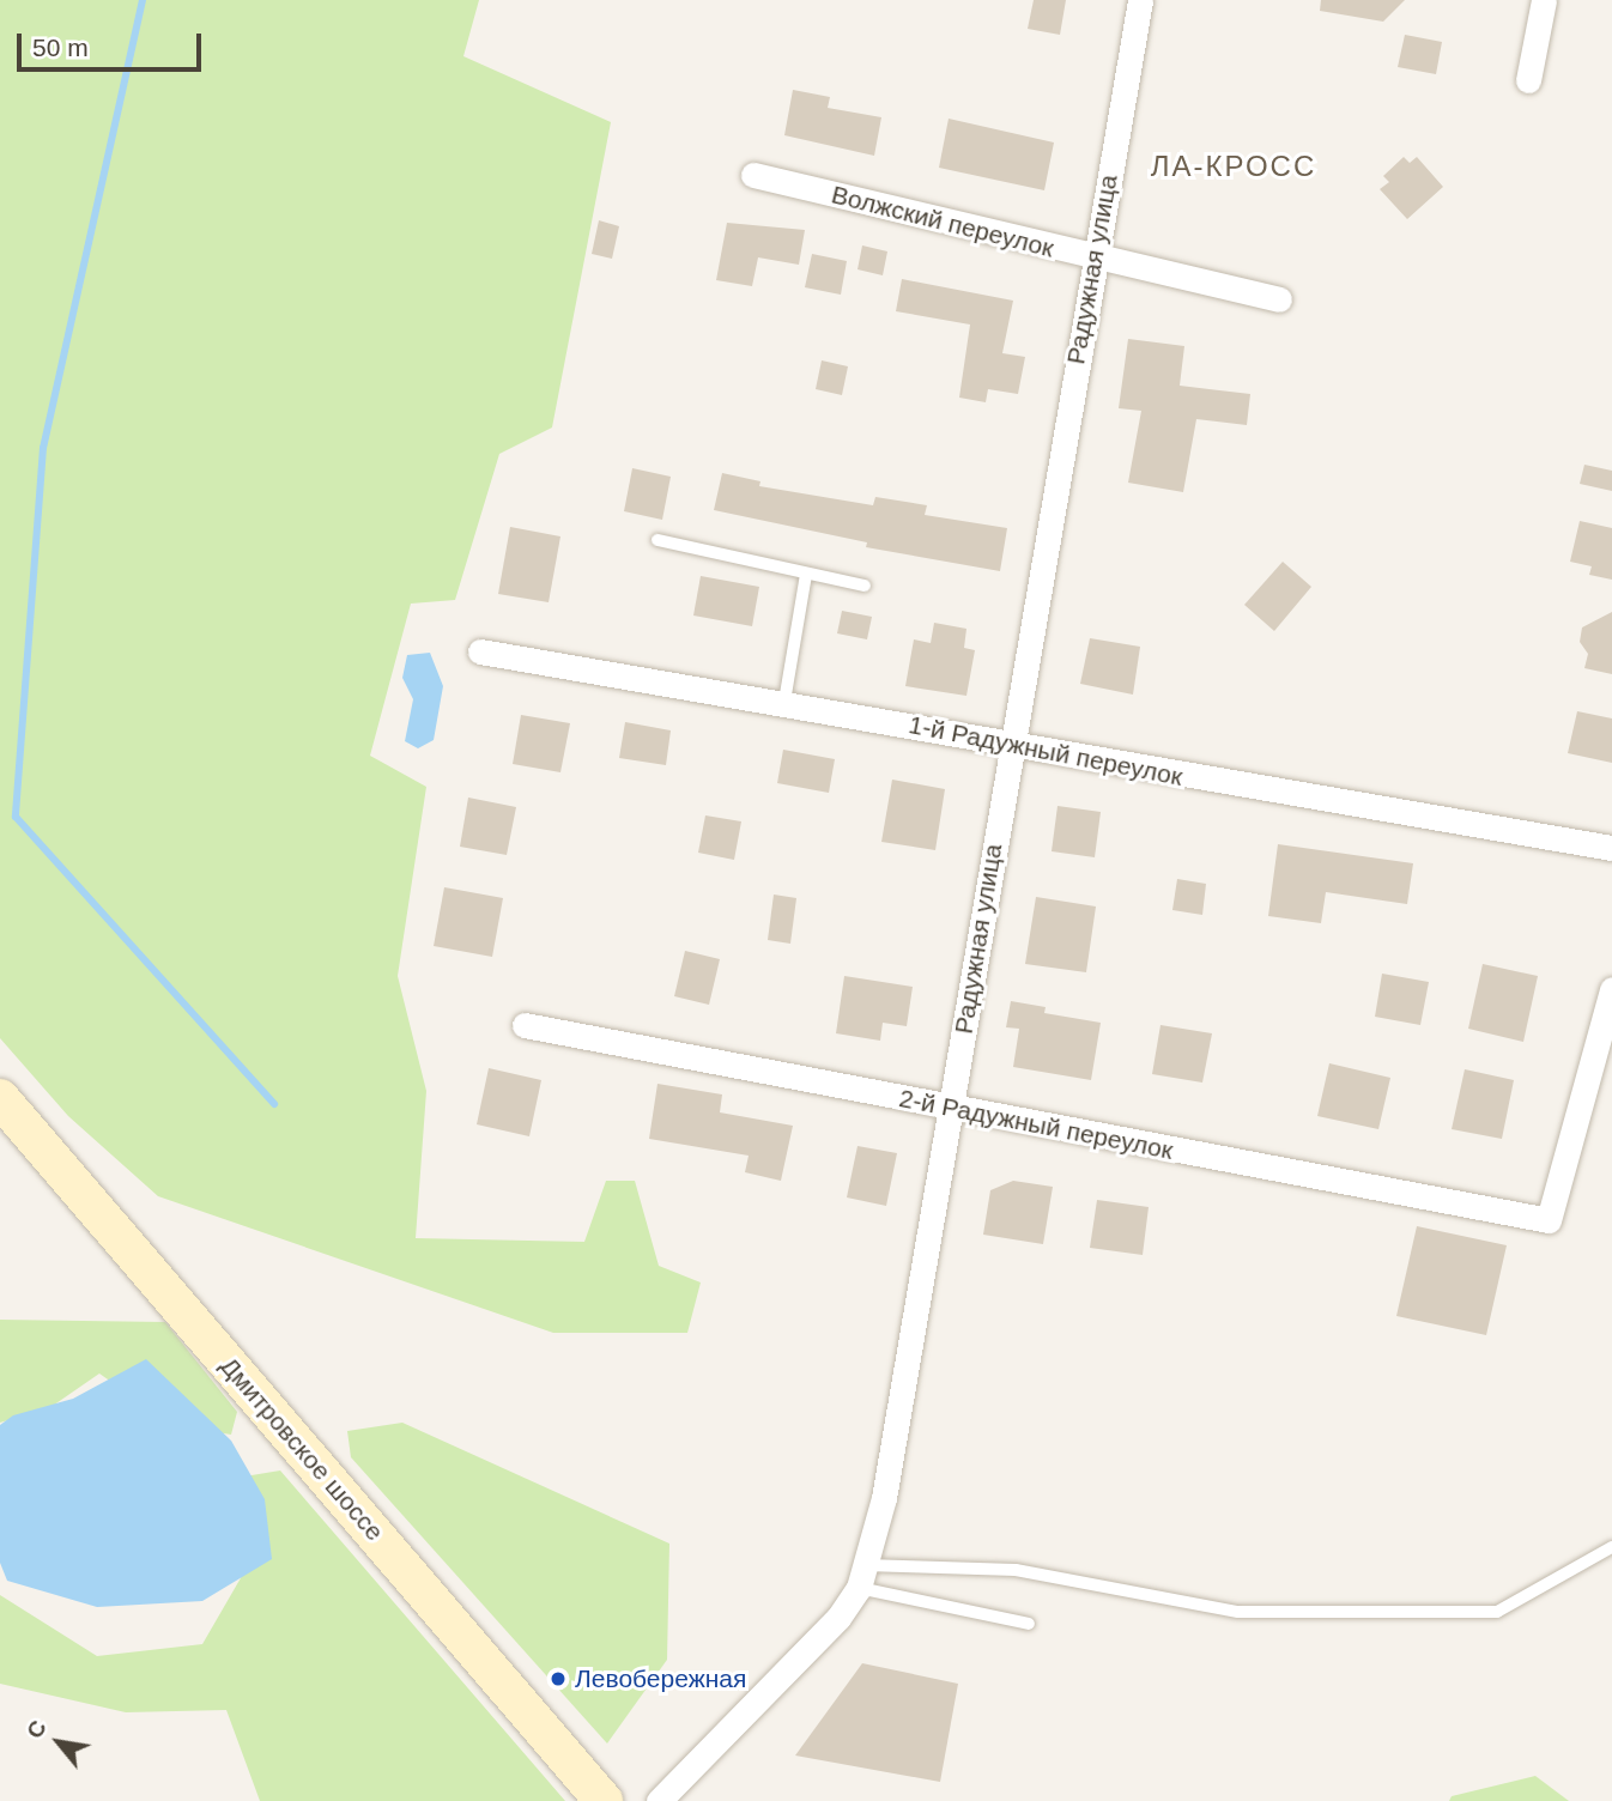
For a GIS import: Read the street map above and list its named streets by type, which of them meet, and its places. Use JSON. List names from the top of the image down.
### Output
{
  "streets": {
    "street": [
      "Волжский переулок",
      "Радужная улица",
      "1-й Радужный переулок",
      "2-й Радужный переулок",
      "Дмитровское шоссе"
    ]
  },
  "crossings": [
    ["Волжский переулок", "Радужная улица"],
    ["Радужная улица", "1-й Радужный переулок"],
    ["Радужная улица", "2-й Радужный переулок"]
  ],
  "districts": ["ЛА-КРОСС"],
  "places": ["Левобережная"],
  "scale_bar": "50 m",
  "north": "top left"
}
